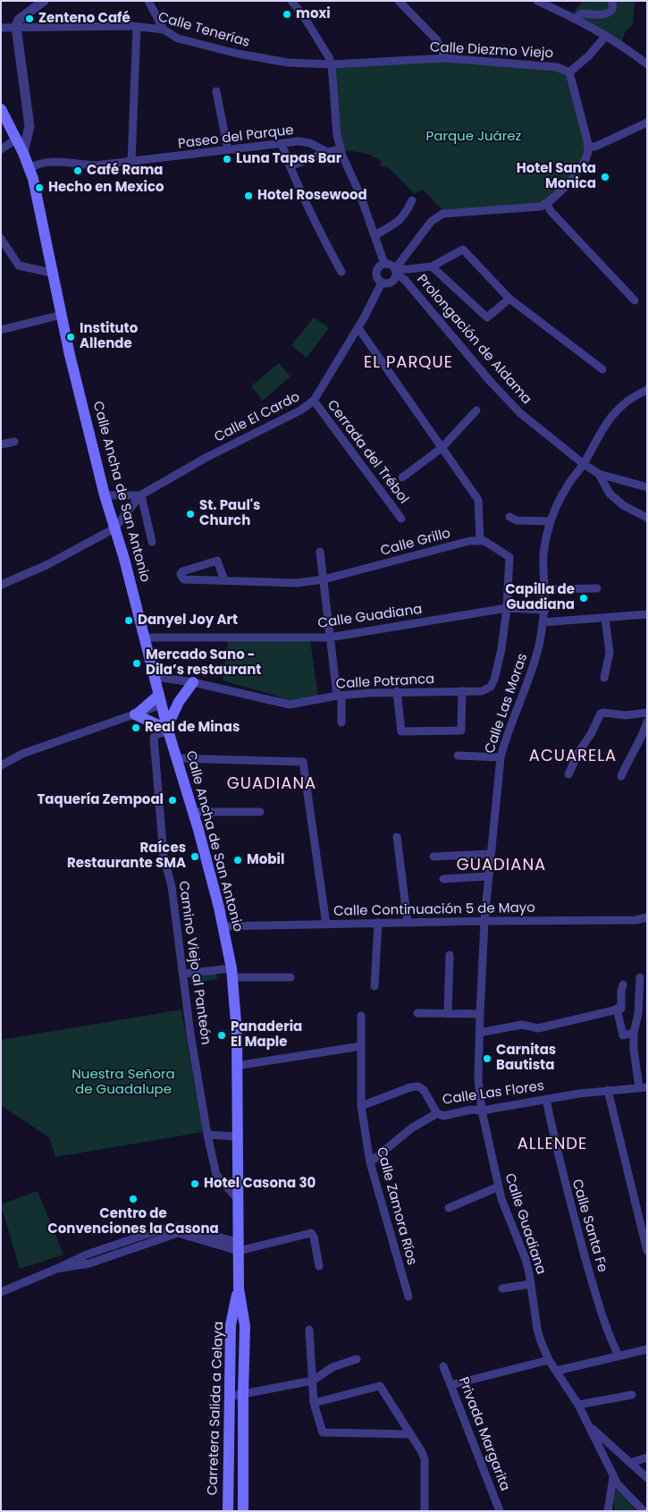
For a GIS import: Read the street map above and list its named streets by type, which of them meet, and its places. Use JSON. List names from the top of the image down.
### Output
{
  "streets": {
    "main road": ["Calle Ancha de San Antonio", "Carretera Salida a Celaya"],
    "street": [
      "Calle Tenerías",
      "Calle Diezmo Viejo",
      "Paseo del Parque",
      "Prolongación de Aldama",
      "Calle El Cardo",
      "Cerrada del Trébol",
      "Calle Grillo",
      "Calle Guadiana",
      "Calle Potranca",
      "Calle Las Moras",
      "Calle Continuación 5 de Mayo",
      "Camino Viejo al Panteón",
      "Calle Las Flores",
      "Calle Zamora Ríos",
      "Calle Santa Fe",
      "Privada Margarita"
    ]
  },
  "crossings": [
    ["Calle Tenerías", "Calle Diezmo Viejo"],
    ["Paseo del Parque", "Calle Ancha de San Antonio"],
    ["Prolongación de Aldama", "Calle El Cardo"],
    ["Prolongación de Aldama", "Calle Las Moras"],
    ["Calle El Cardo", "Cerrada del Trébol"],
    ["Calle El Cardo", "Calle Ancha de San Antonio"],
    ["Calle Ancha de San Antonio", "Calle Guadiana"],
    ["Calle Ancha de San Antonio", "Calle Potranca"],
    ["Calle Ancha de San Antonio", "Calle Continuación 5 de Mayo"],
    ["Calle Ancha de San Antonio", "Camino Viejo al Panteón"],
    ["Calle Ancha de San Antonio", "Carretera Salida a Celaya"],
    ["Calle Guadiana", "Calle Potranca"],
    ["Calle Guadiana", "Calle Las Moras"],
    ["Calle Guadiana", "Calle Las Flores"],
    ["Calle Las Moras", "Calle Continuación 5 de Mayo"],
    ["Calle Las Flores", "Calle Zamora Ríos"],
    ["Calle Las Flores", "Calle Santa Fe"]
  ],
  "districts": [
    "EL PARQUE",
    "ACUARELA",
    "GUADIANA",
    "GUADIANA",
    "ALLENDE"
  ],
  "parks": ["Parque Juárez", "Nuestra Señora de Guadalupe"],
  "places": [
    "moxi",
    "Zenteno Café",
    "Luna Tapas Bar",
    "Café Rama",
    "Hotel Santa Monica",
    "Hecho en Mexico",
    "Hotel Rosewood",
    "Instituto Allende",
    "St. Paul's Church",
    "Capilla de Guadiana",
    "Danyel Joy Art",
    "Mercado Sano - Dila’s restaurant",
    "Real de Minas",
    "Taquería Zempoal",
    "Raíces Restaurante SMA",
    "Mobil",
    "Panaderia El Maple",
    "Carnitas Bautista",
    "Hotel Casona 30",
    "Centro de Convenciones la Casona"
  ]
}
